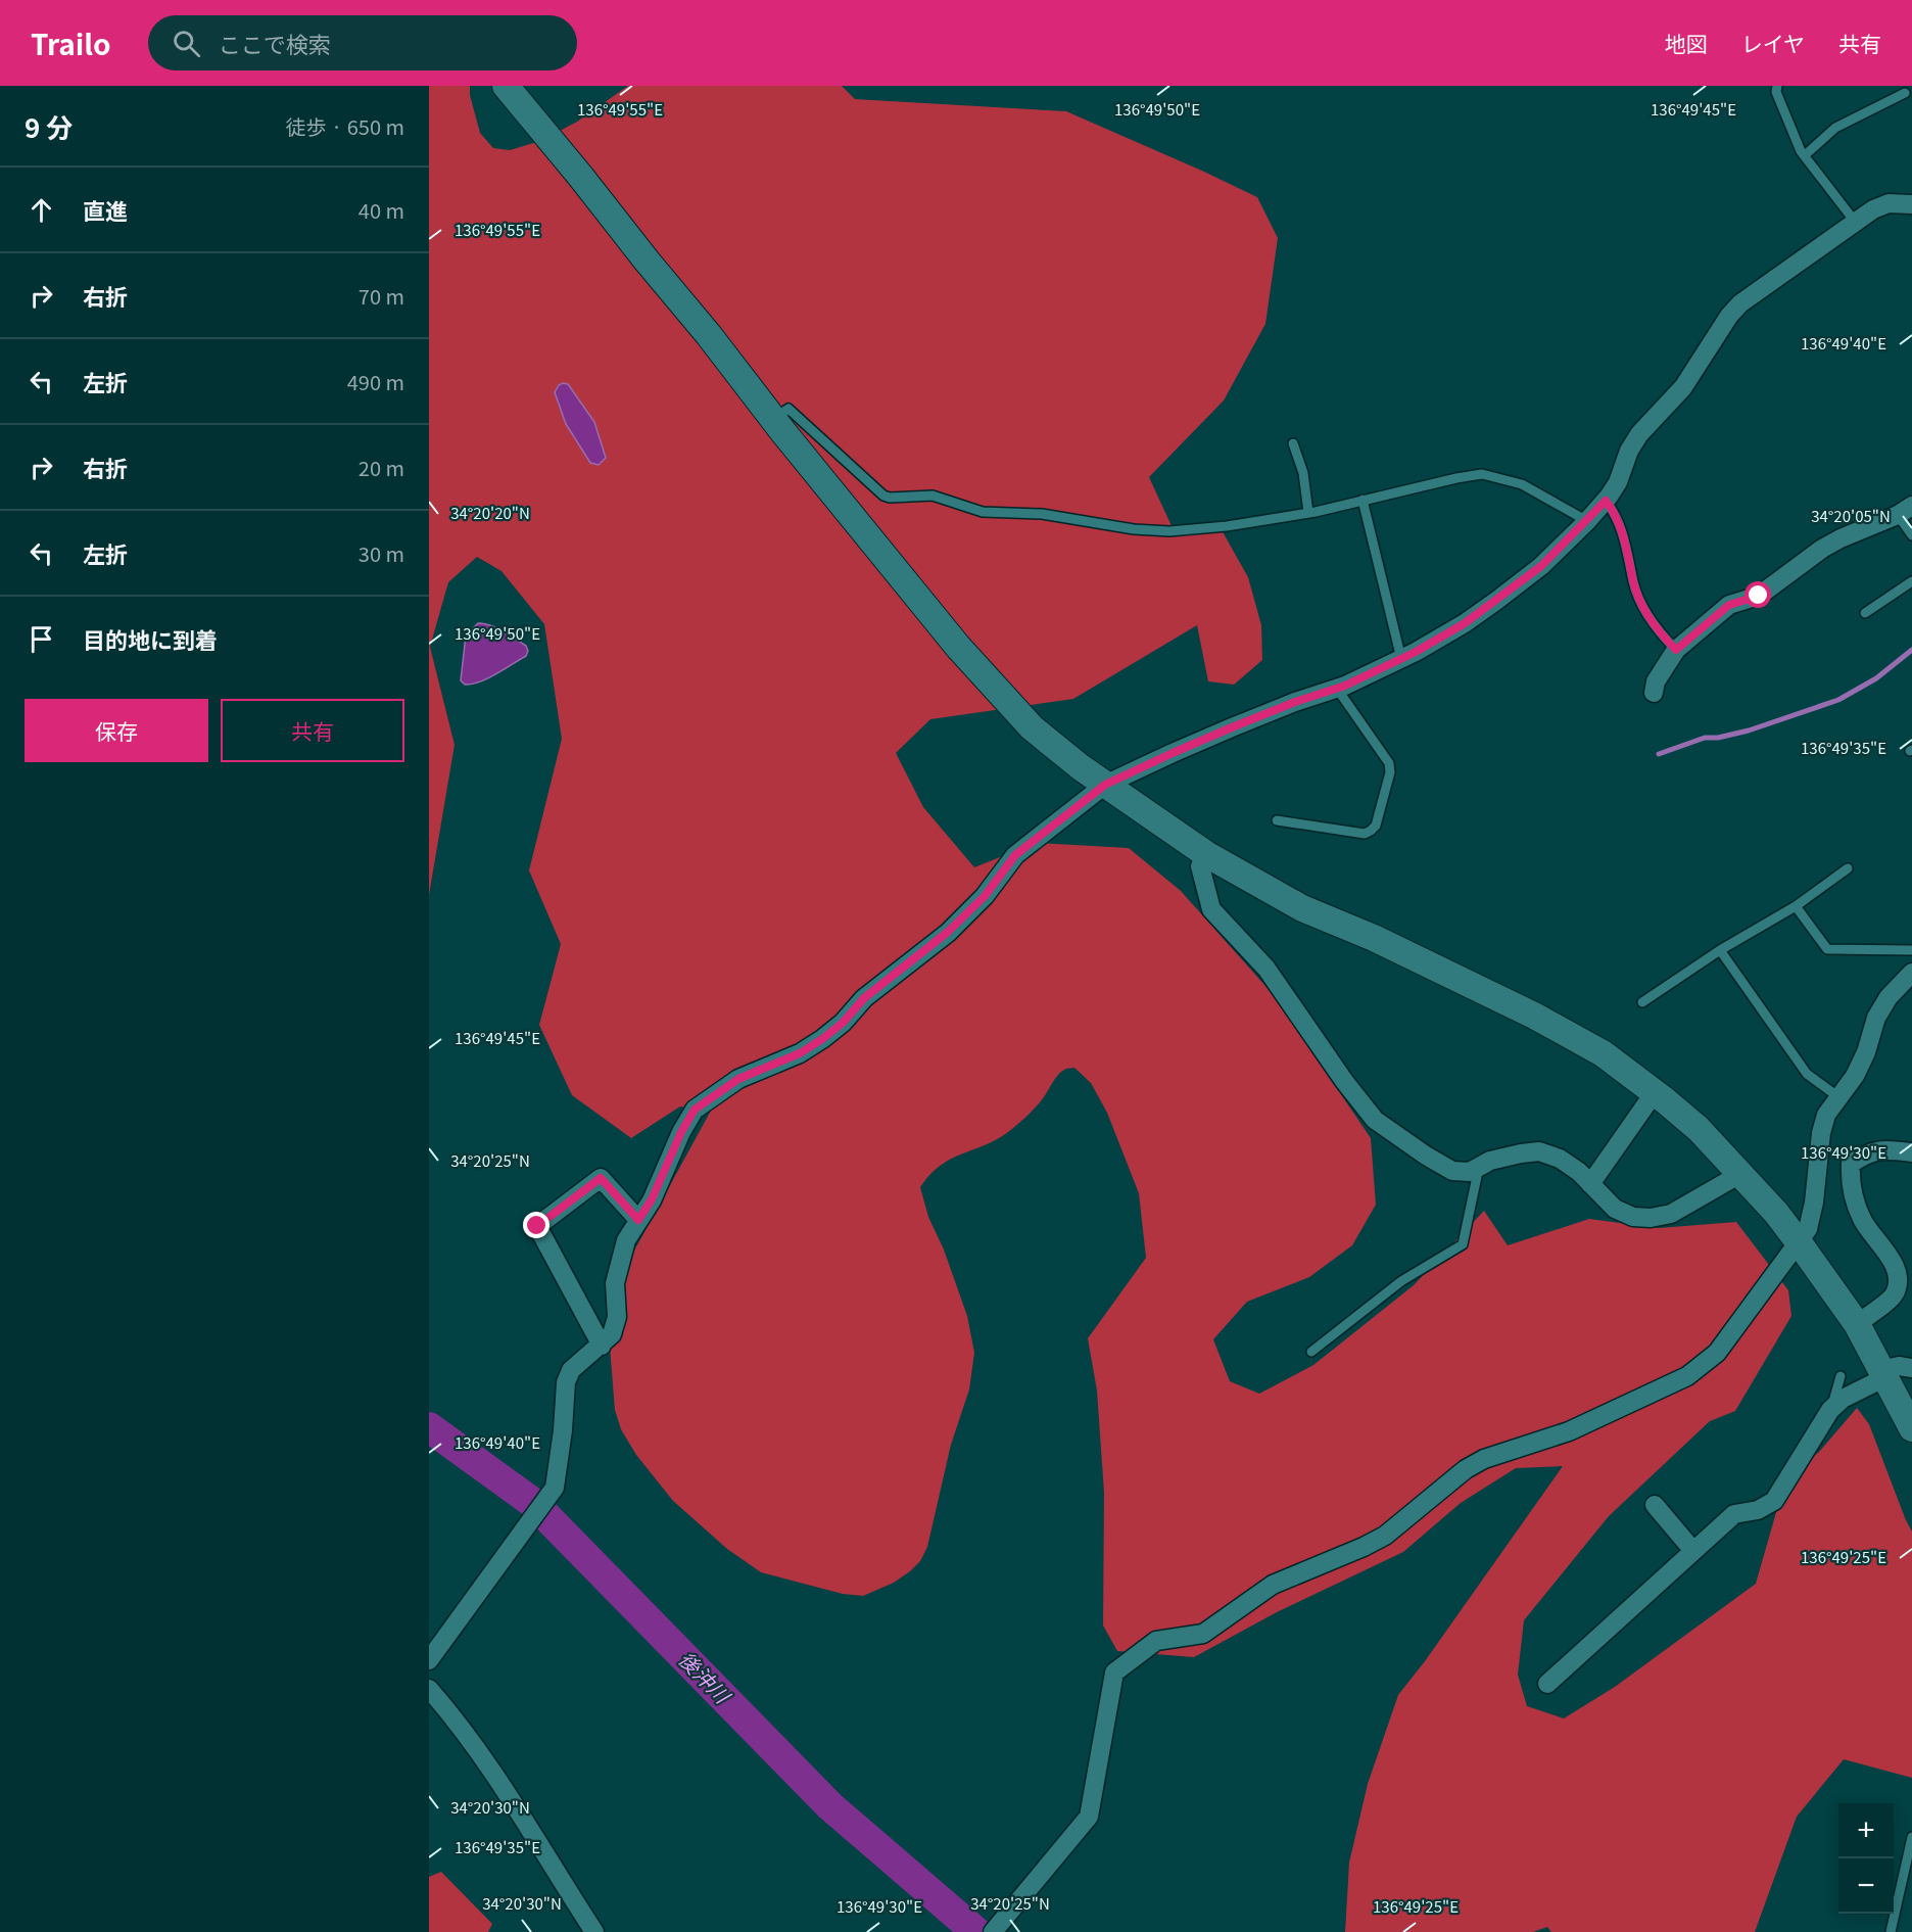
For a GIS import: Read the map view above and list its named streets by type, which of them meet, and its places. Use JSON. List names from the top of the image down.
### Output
{
  "water": ["後沖川"],
  "page": {
    "header": "Trailo",
    "search": "ここで検索",
    "nav": ["地図", "レイヤ", "共有"],
    "heading": ["9 分", "徒歩 · 650 m"],
    "list": [
      ["直進", "40 m"],
      ["右折", "70 m"],
      ["左折", "490 m"],
      ["右折", "20 m"],
      ["左折", "30 m"],
      "目的地に到着"
    ],
    "buttons": ["保存", "共有"],
    "map_buttons": ["+", "−"]
  },
  "coordinates": [
    "136°49'55\"E",
    "136°49'50\"E",
    "136°49'45\"E",
    "136°49'40\"E",
    "34°20'20\"N",
    "34°20'05\"N",
    "136°49'35\"E",
    "136°49'30\"E",
    "34°20'25\"N",
    "136°49'25\"E",
    "34°20'30\"N"
  ]
}
